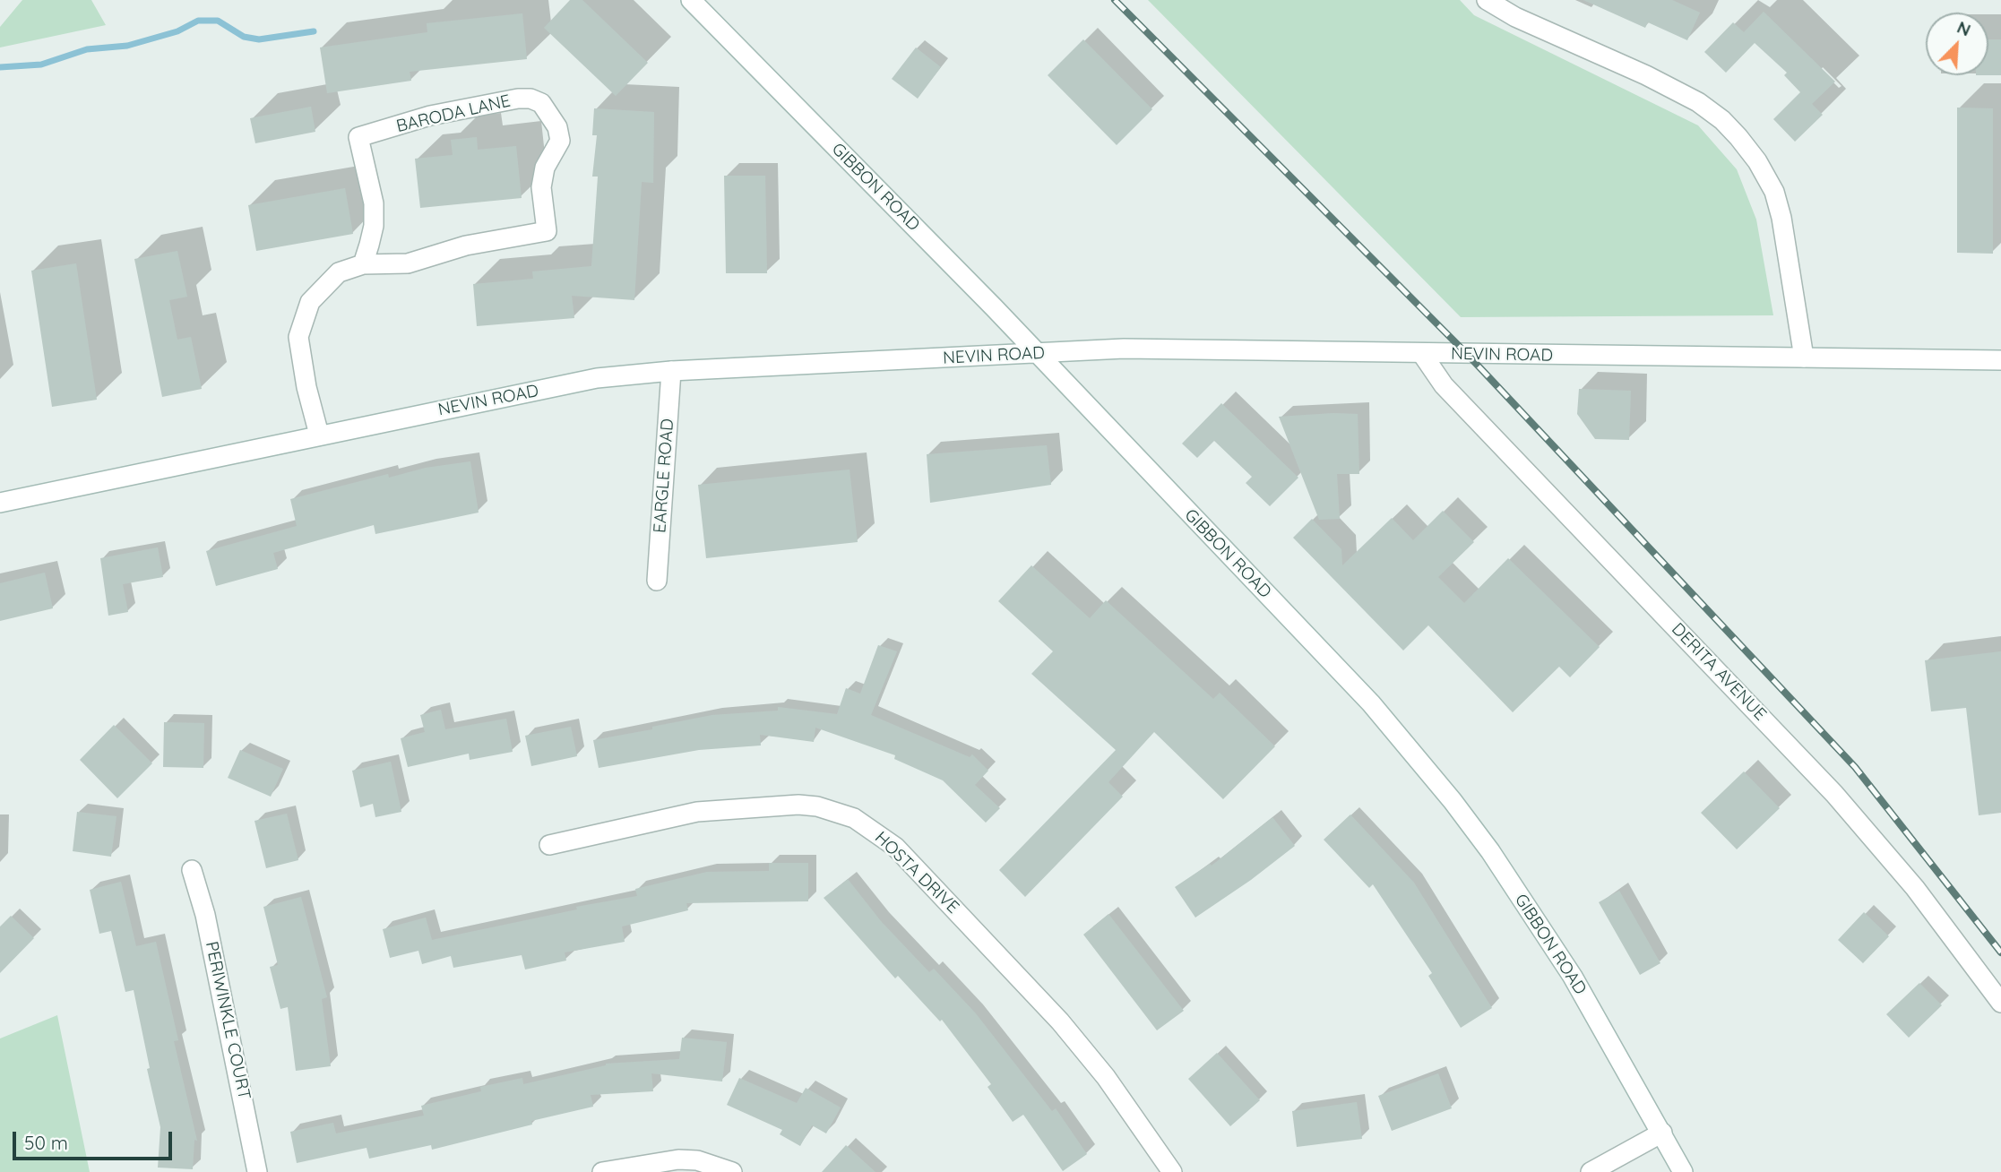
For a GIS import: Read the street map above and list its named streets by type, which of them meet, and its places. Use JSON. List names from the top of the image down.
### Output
{
  "streets": {
    "street": [
      "BARODA LANE",
      "GIBBON ROAD",
      "NEVIN ROAD",
      "EARGLE ROAD",
      "DERITA AVENUE",
      "HOSTA DRIVE",
      "PERIWINKLE COURT"
    ]
  },
  "crossings": [
    ["BARODA LANE", "NEVIN ROAD"],
    ["GIBBON ROAD", "NEVIN ROAD"],
    ["NEVIN ROAD", "EARGLE ROAD"],
    ["NEVIN ROAD", "DERITA AVENUE"]
  ],
  "scale_bar": "50 m",
  "north": "top right"
}
